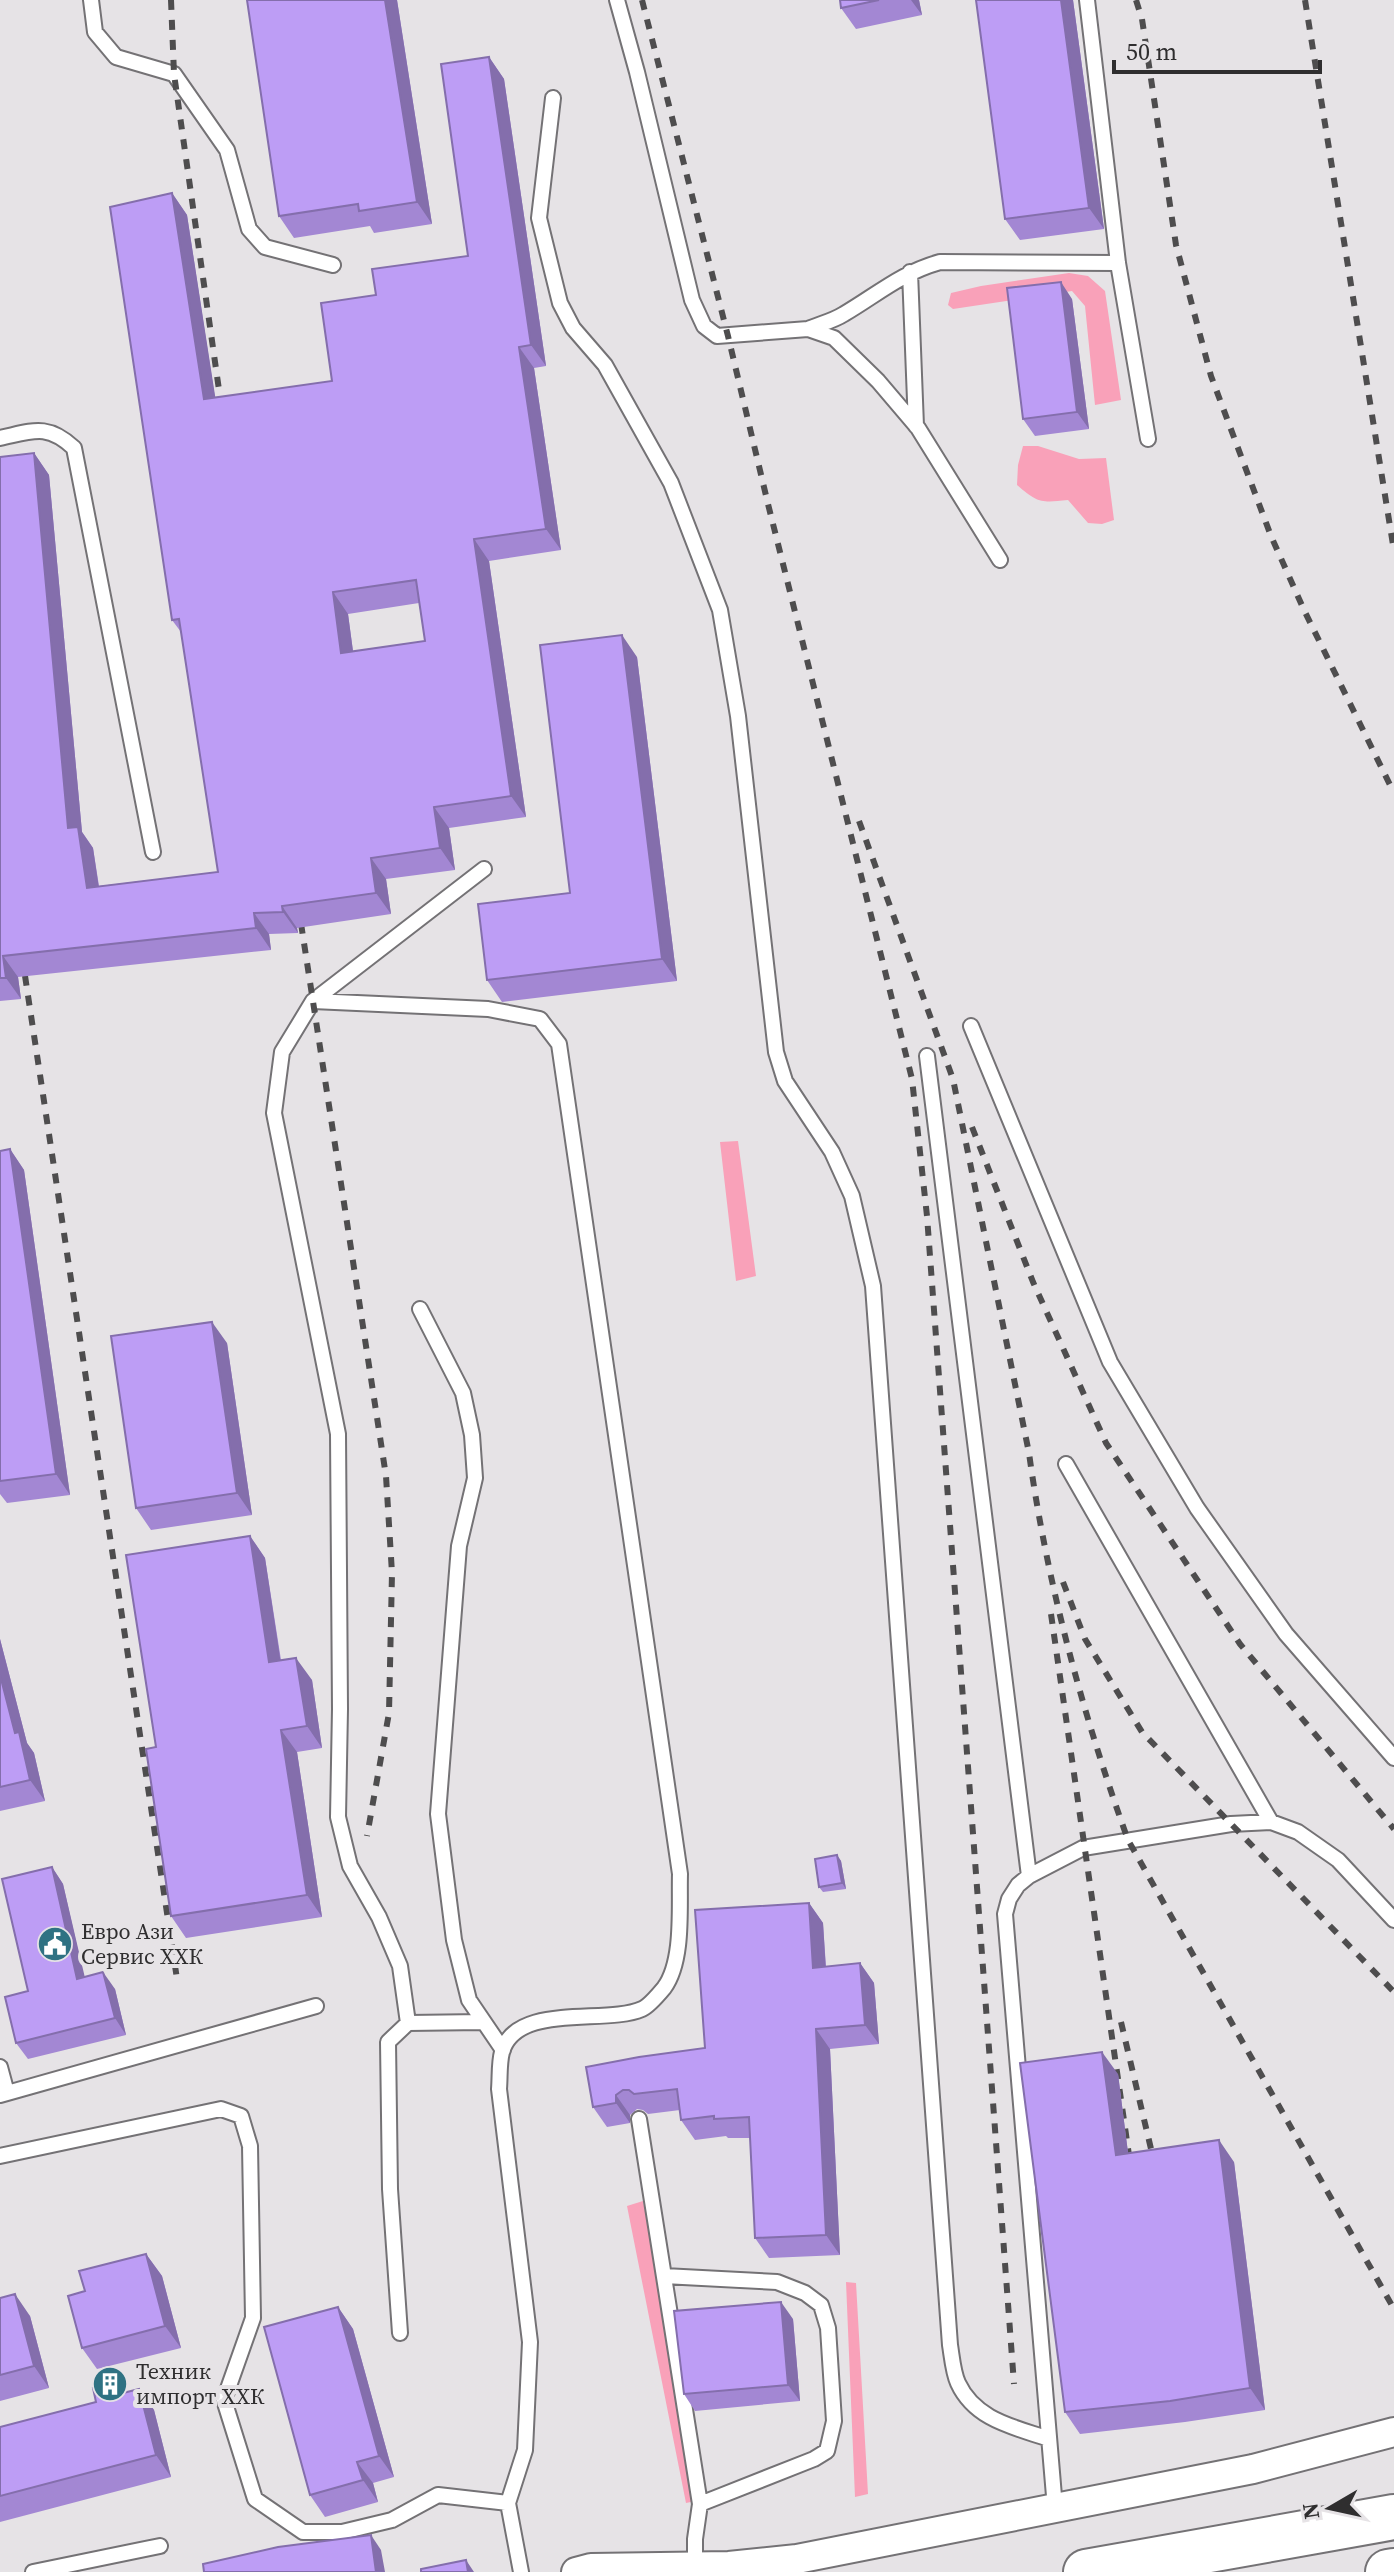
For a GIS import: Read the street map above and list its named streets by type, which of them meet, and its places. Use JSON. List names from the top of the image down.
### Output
{
  "places": {
    "public building": ["Евро Ази Сервис ХХК"],
    "building": ["Техник импорт ХХК"]
  },
  "scale_bar": "50 m",
  "north": "left"
}
